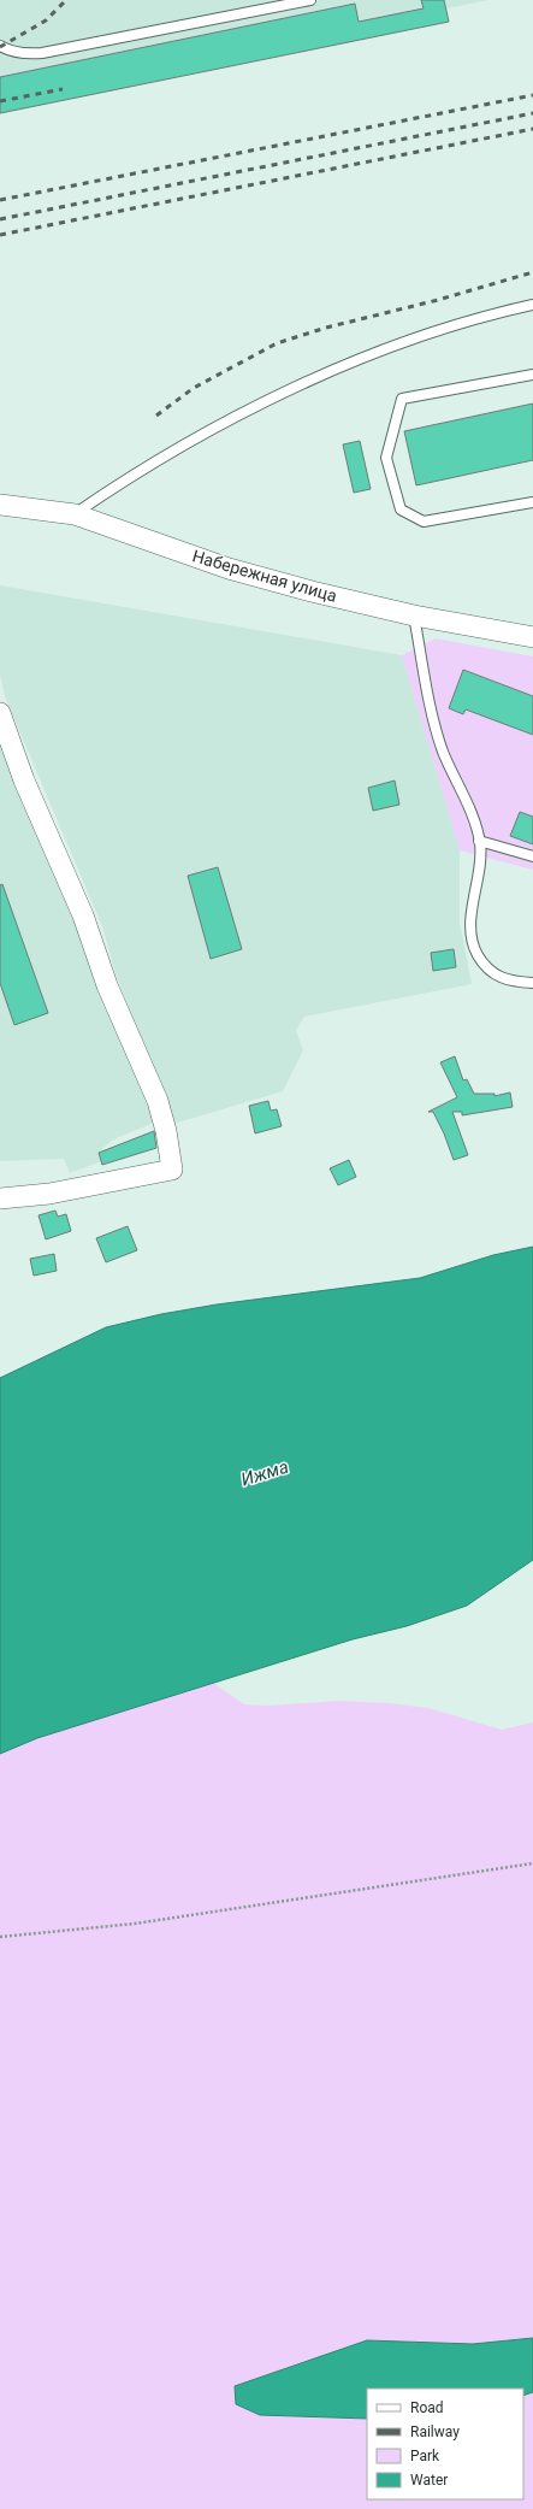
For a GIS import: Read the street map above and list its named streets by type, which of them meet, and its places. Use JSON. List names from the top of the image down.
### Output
{
  "streets": {
    "street": ["Набережная улица"]
  },
  "water": ["Ижма"],
  "legend": [
    "Road",
    "Railway",
    "Park",
    "Water"
  ]
}
